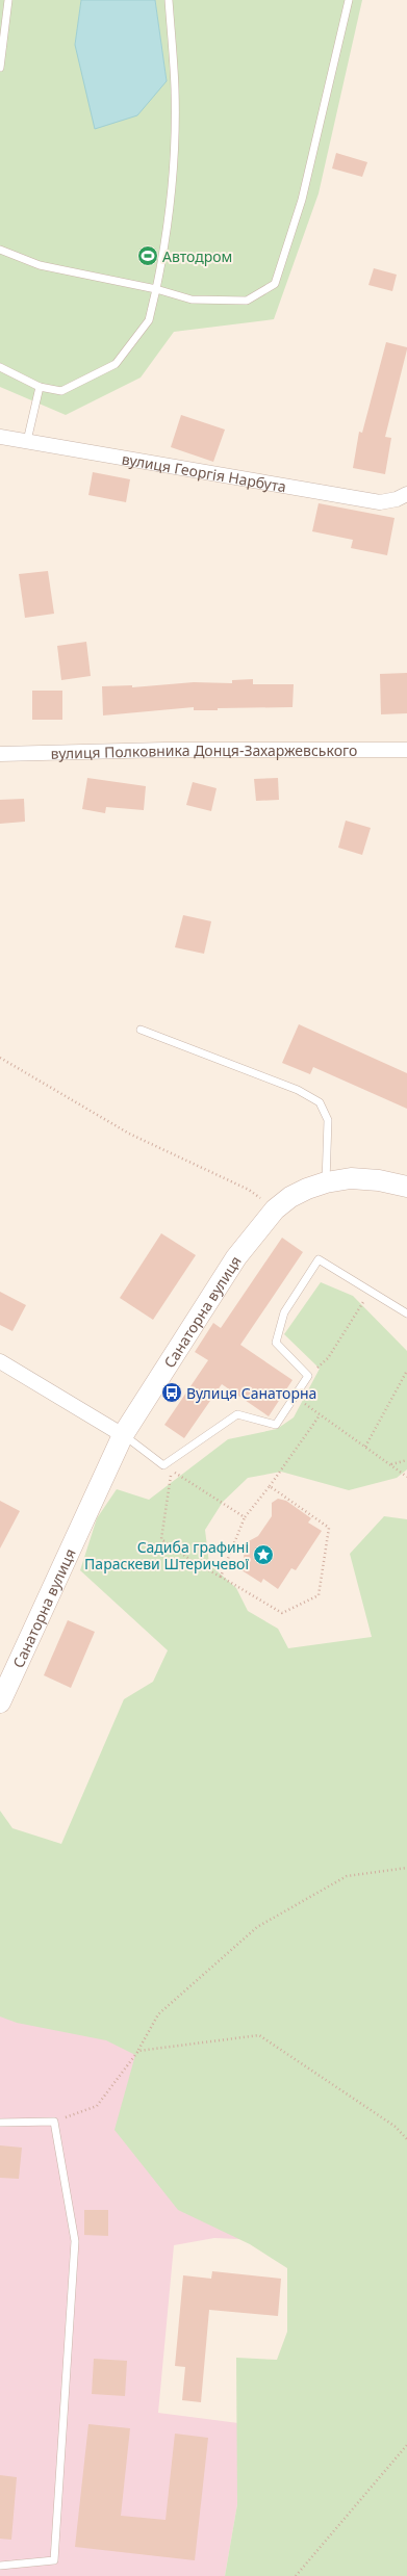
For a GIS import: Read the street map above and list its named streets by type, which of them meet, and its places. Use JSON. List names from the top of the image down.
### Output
{
  "streets": {
    "main road": ["Санаторна вулиця"],
    "street": ["вулиця Георгія Нарбута", "вулиця Полковника Донця-Захаржевського"]
  },
  "places": {
    "sports": ["Автодром"],
    "bus stop": ["Вулиця Санаторна"],
    "place": ["Садиба графині Параскеви Штеричевої"]
  }
}
